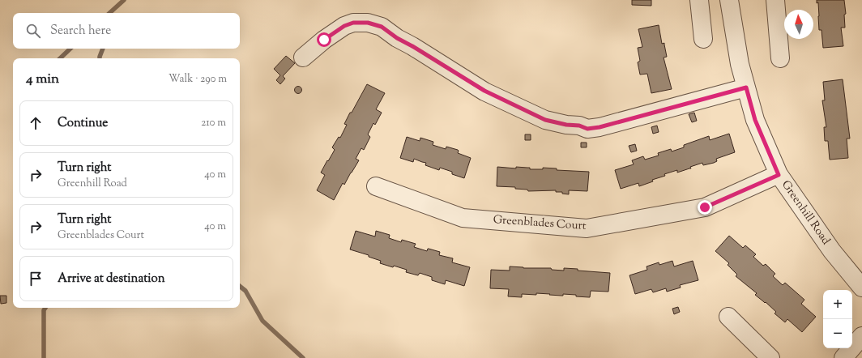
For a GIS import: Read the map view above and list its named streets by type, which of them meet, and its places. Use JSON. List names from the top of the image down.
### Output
{
  "streets": {
    "street": ["Greenhill Road", "Greenblades Court"]
  },
  "crossings": [
    ["Greenhill Road", "Greenblades Court"]
  ],
  "north": "top",
  "page": {
    "search": "Search here",
    "heading": ["4 min", "Walk · 290 m"],
    "list": [
      ["Continue", "210 m"],
      ["Turn right", "Greenhill Road", "40 m"],
      ["Turn right", "Greenblades Court", "40 m"],
      "Arrive at destination"
    ],
    "map_buttons": ["+", "−"]
  }
}
